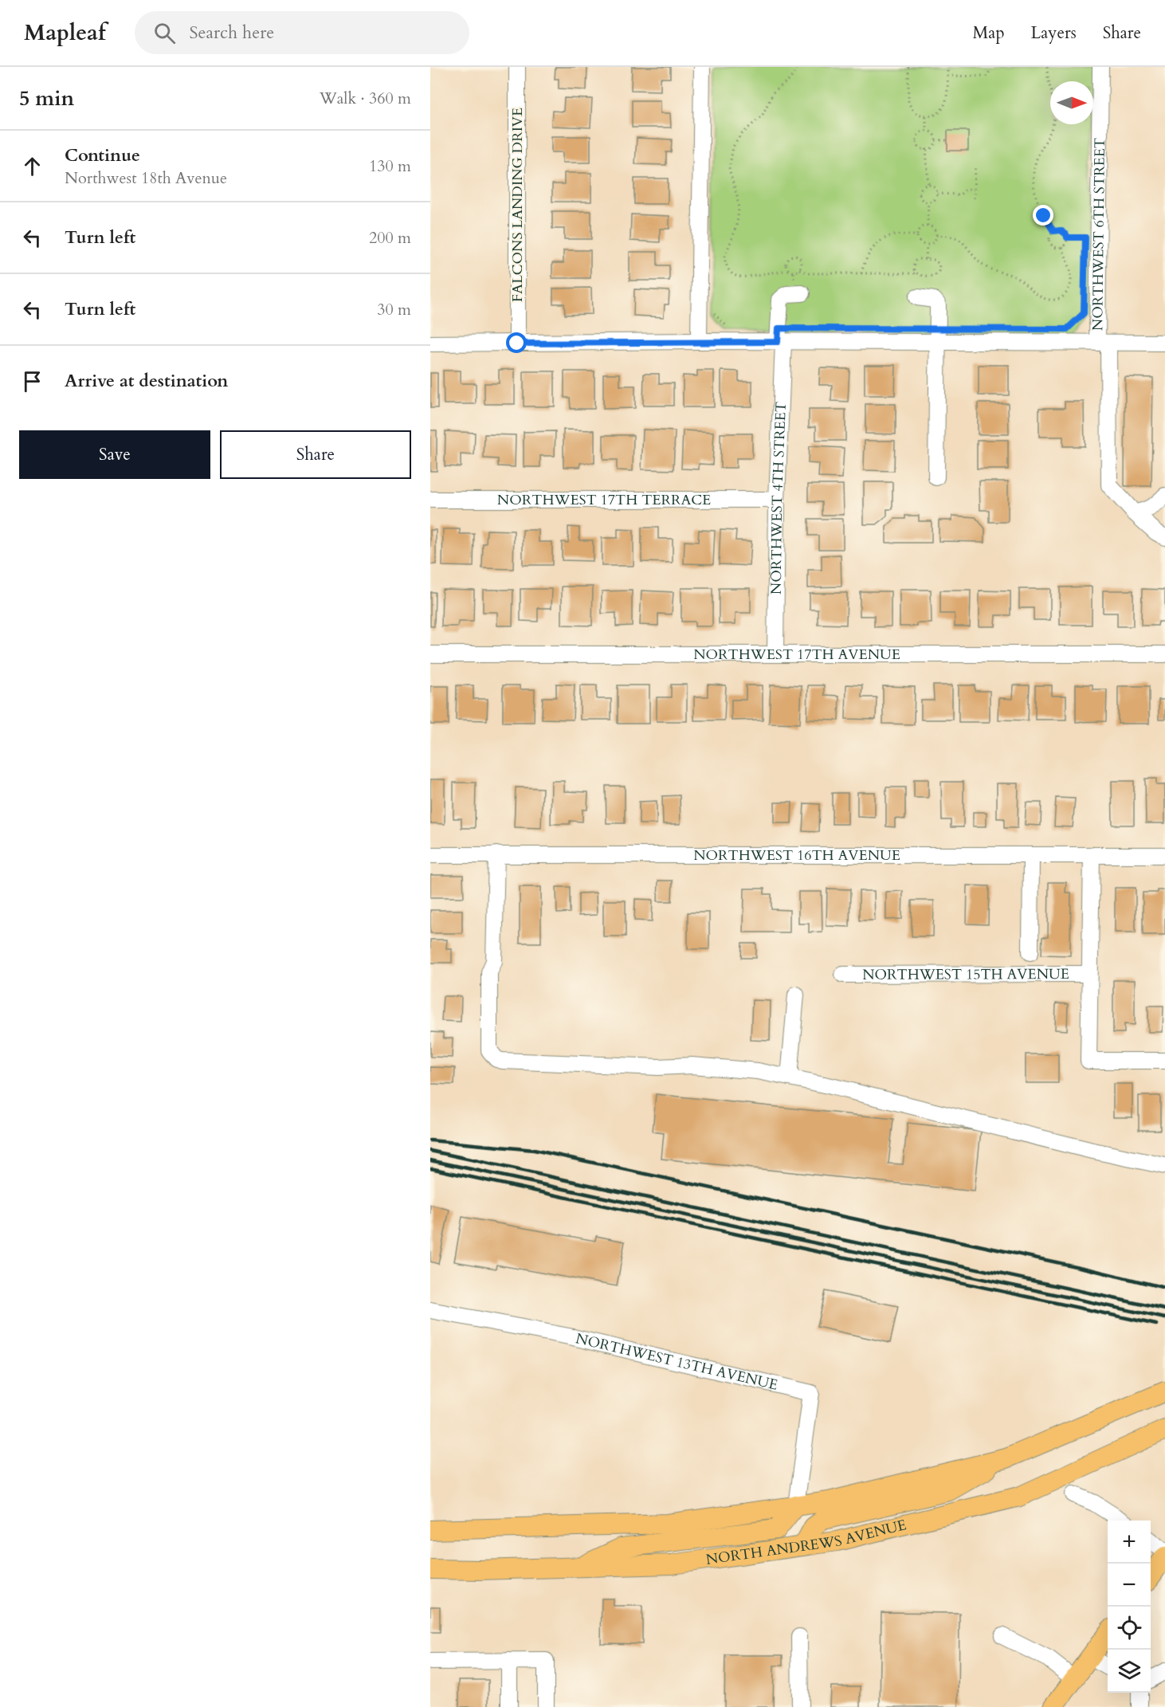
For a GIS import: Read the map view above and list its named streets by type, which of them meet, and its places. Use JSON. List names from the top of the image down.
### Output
{
  "streets": {
    "main road": ["NORTH ANDREWS AVENUE"],
    "street": [
      "FALCONS LANDING DRIVE",
      "NORTHWEST 6TH STREET",
      "NORTHWEST 4TH STREET",
      "NORTHWEST 17TH TERRACE",
      "NORTHWEST 17TH AVENUE",
      "NORTHWEST 16TH AVENUE",
      "NORTHWEST 15TH AVENUE",
      "NORTHWEST 13TH AVENUE"
    ]
  },
  "crossings": [
    ["NORTHWEST 4TH STREET", "NORTHWEST 17TH TERRACE"],
    ["NORTHWEST 4TH STREET", "NORTHWEST 17TH AVENUE"]
  ],
  "north": "right",
  "page": {
    "header": "Mapleaf",
    "search": "Search here",
    "nav": ["Map", "Layers", "Share"],
    "heading": ["5 min", "Walk · 360 m"],
    "list": [
      ["Continue", "Northwest 18th Avenue", "130 m"],
      ["Turn left", "200 m"],
      ["Turn left", "30 m"],
      "Arrive at destination"
    ],
    "buttons": ["Save", "Share"],
    "map_buttons": ["+", "−"]
  }
}
